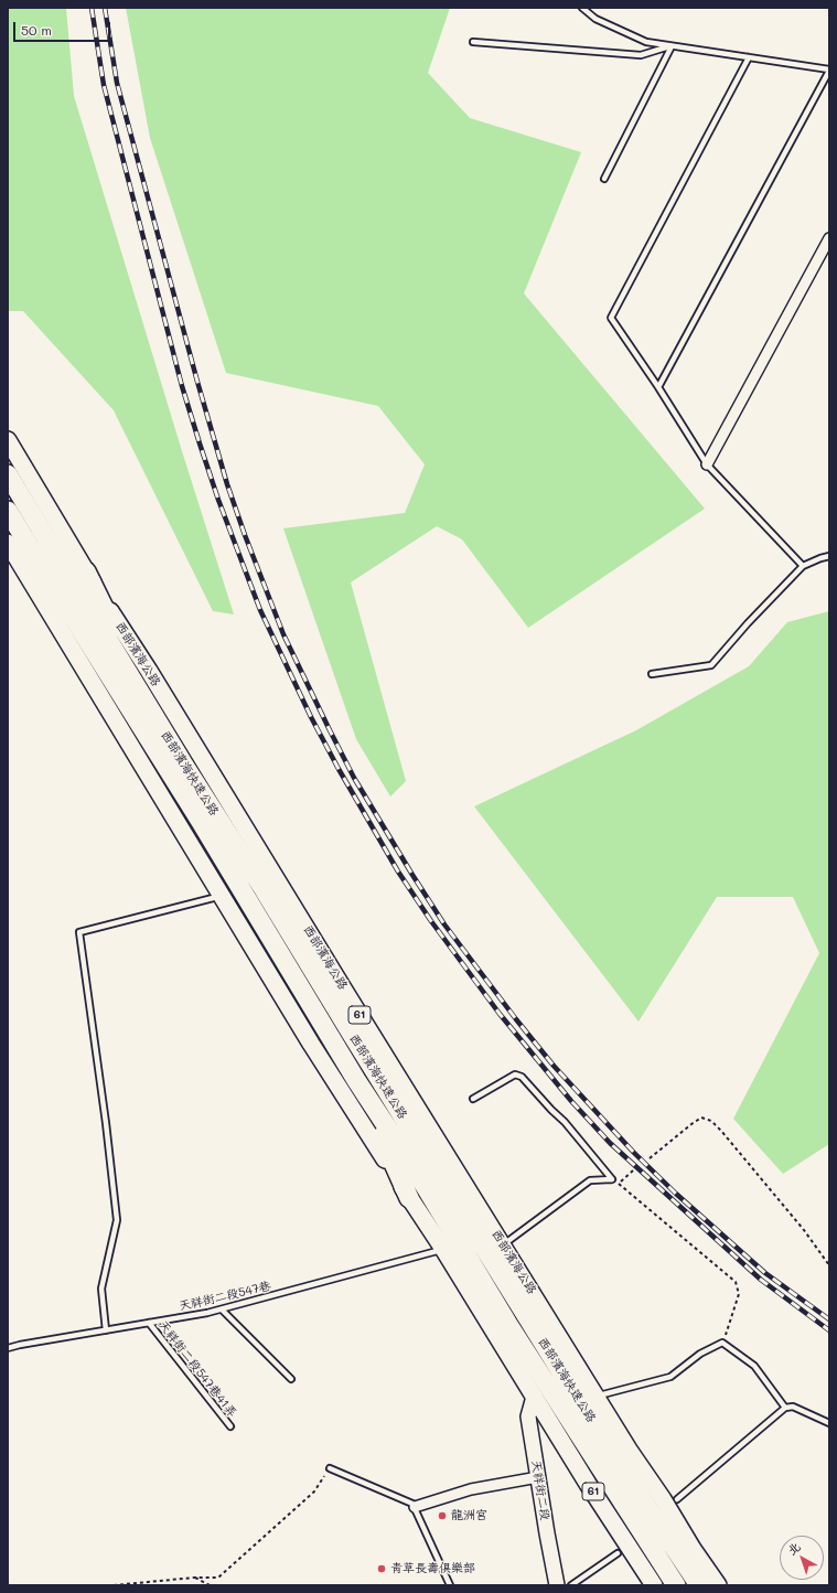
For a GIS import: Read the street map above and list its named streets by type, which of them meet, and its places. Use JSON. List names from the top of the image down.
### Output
{
  "streets": {
    "highway": ["西部濱海快速公路", "61"],
    "main road": ["西部濱海公路"],
    "street": ["天祥街二段"],
    "lane": ["天祥街二段547巷", "天祥街二段547巷41弄"]
  },
  "crossings": [
    ["61", "天祥街二段547巷"],
    ["61", "天祥街二段"],
    ["天祥街二段547巷", "天祥街二段547巷41弄"]
  ],
  "places": ["龍洲宮", "青草長壽俱樂部"],
  "scale_bar": "50 m",
  "north": "top left"
}
